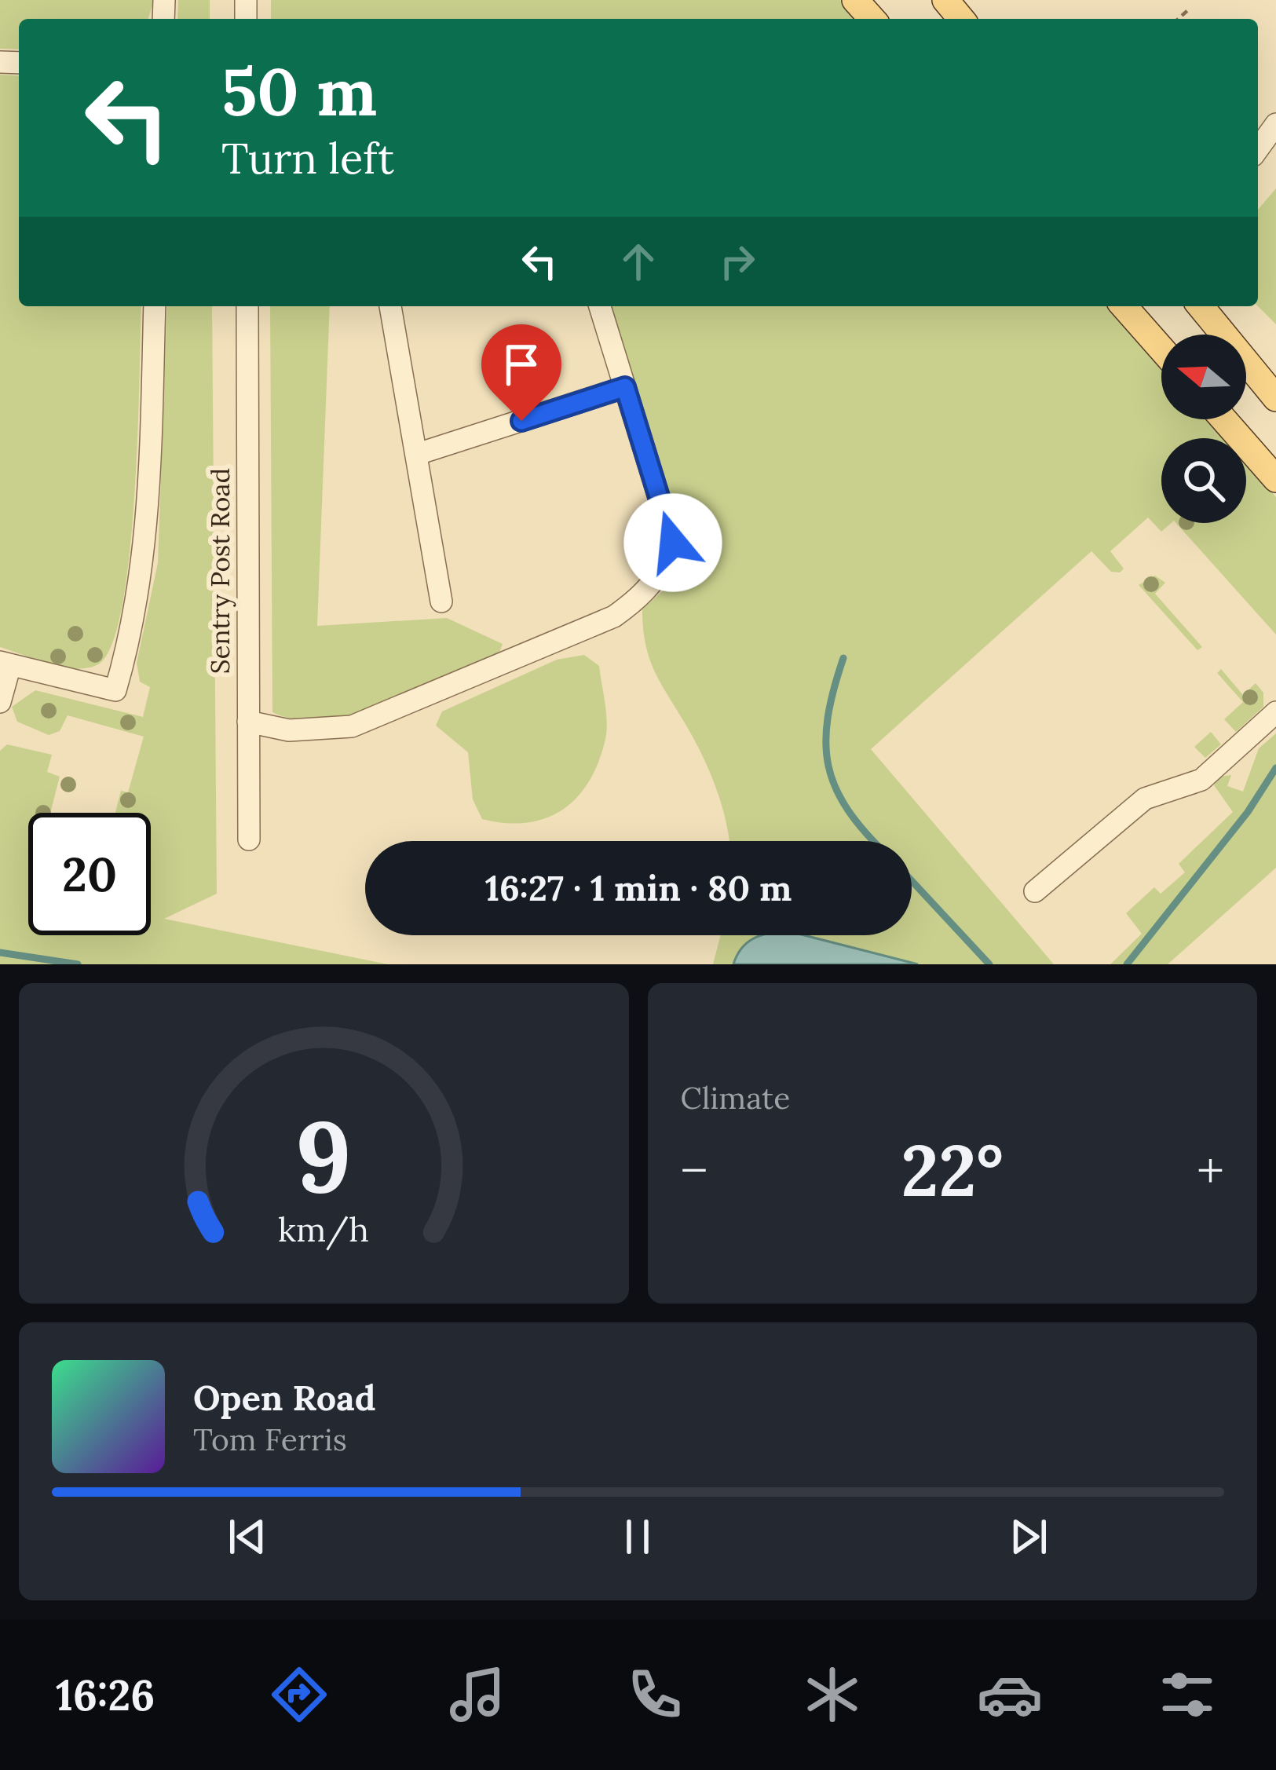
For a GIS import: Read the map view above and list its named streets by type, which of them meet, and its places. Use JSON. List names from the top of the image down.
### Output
{
  "streets": {
    "street": ["Sentry Post Road"]
  },
  "north": "left",
  "page": {
    "turn": ["50 m", "Turn left"],
    "limit": "20",
    "trip": "16:27 · 1 min · 80 m",
    "tile": "Climate",
    "heat": ["−", "22°", "+"],
    "song": ["Open Road", "Tom Ferris"],
    "tabs": "16:26",
    "gauge": ["9", "km/h"]
  }
}
